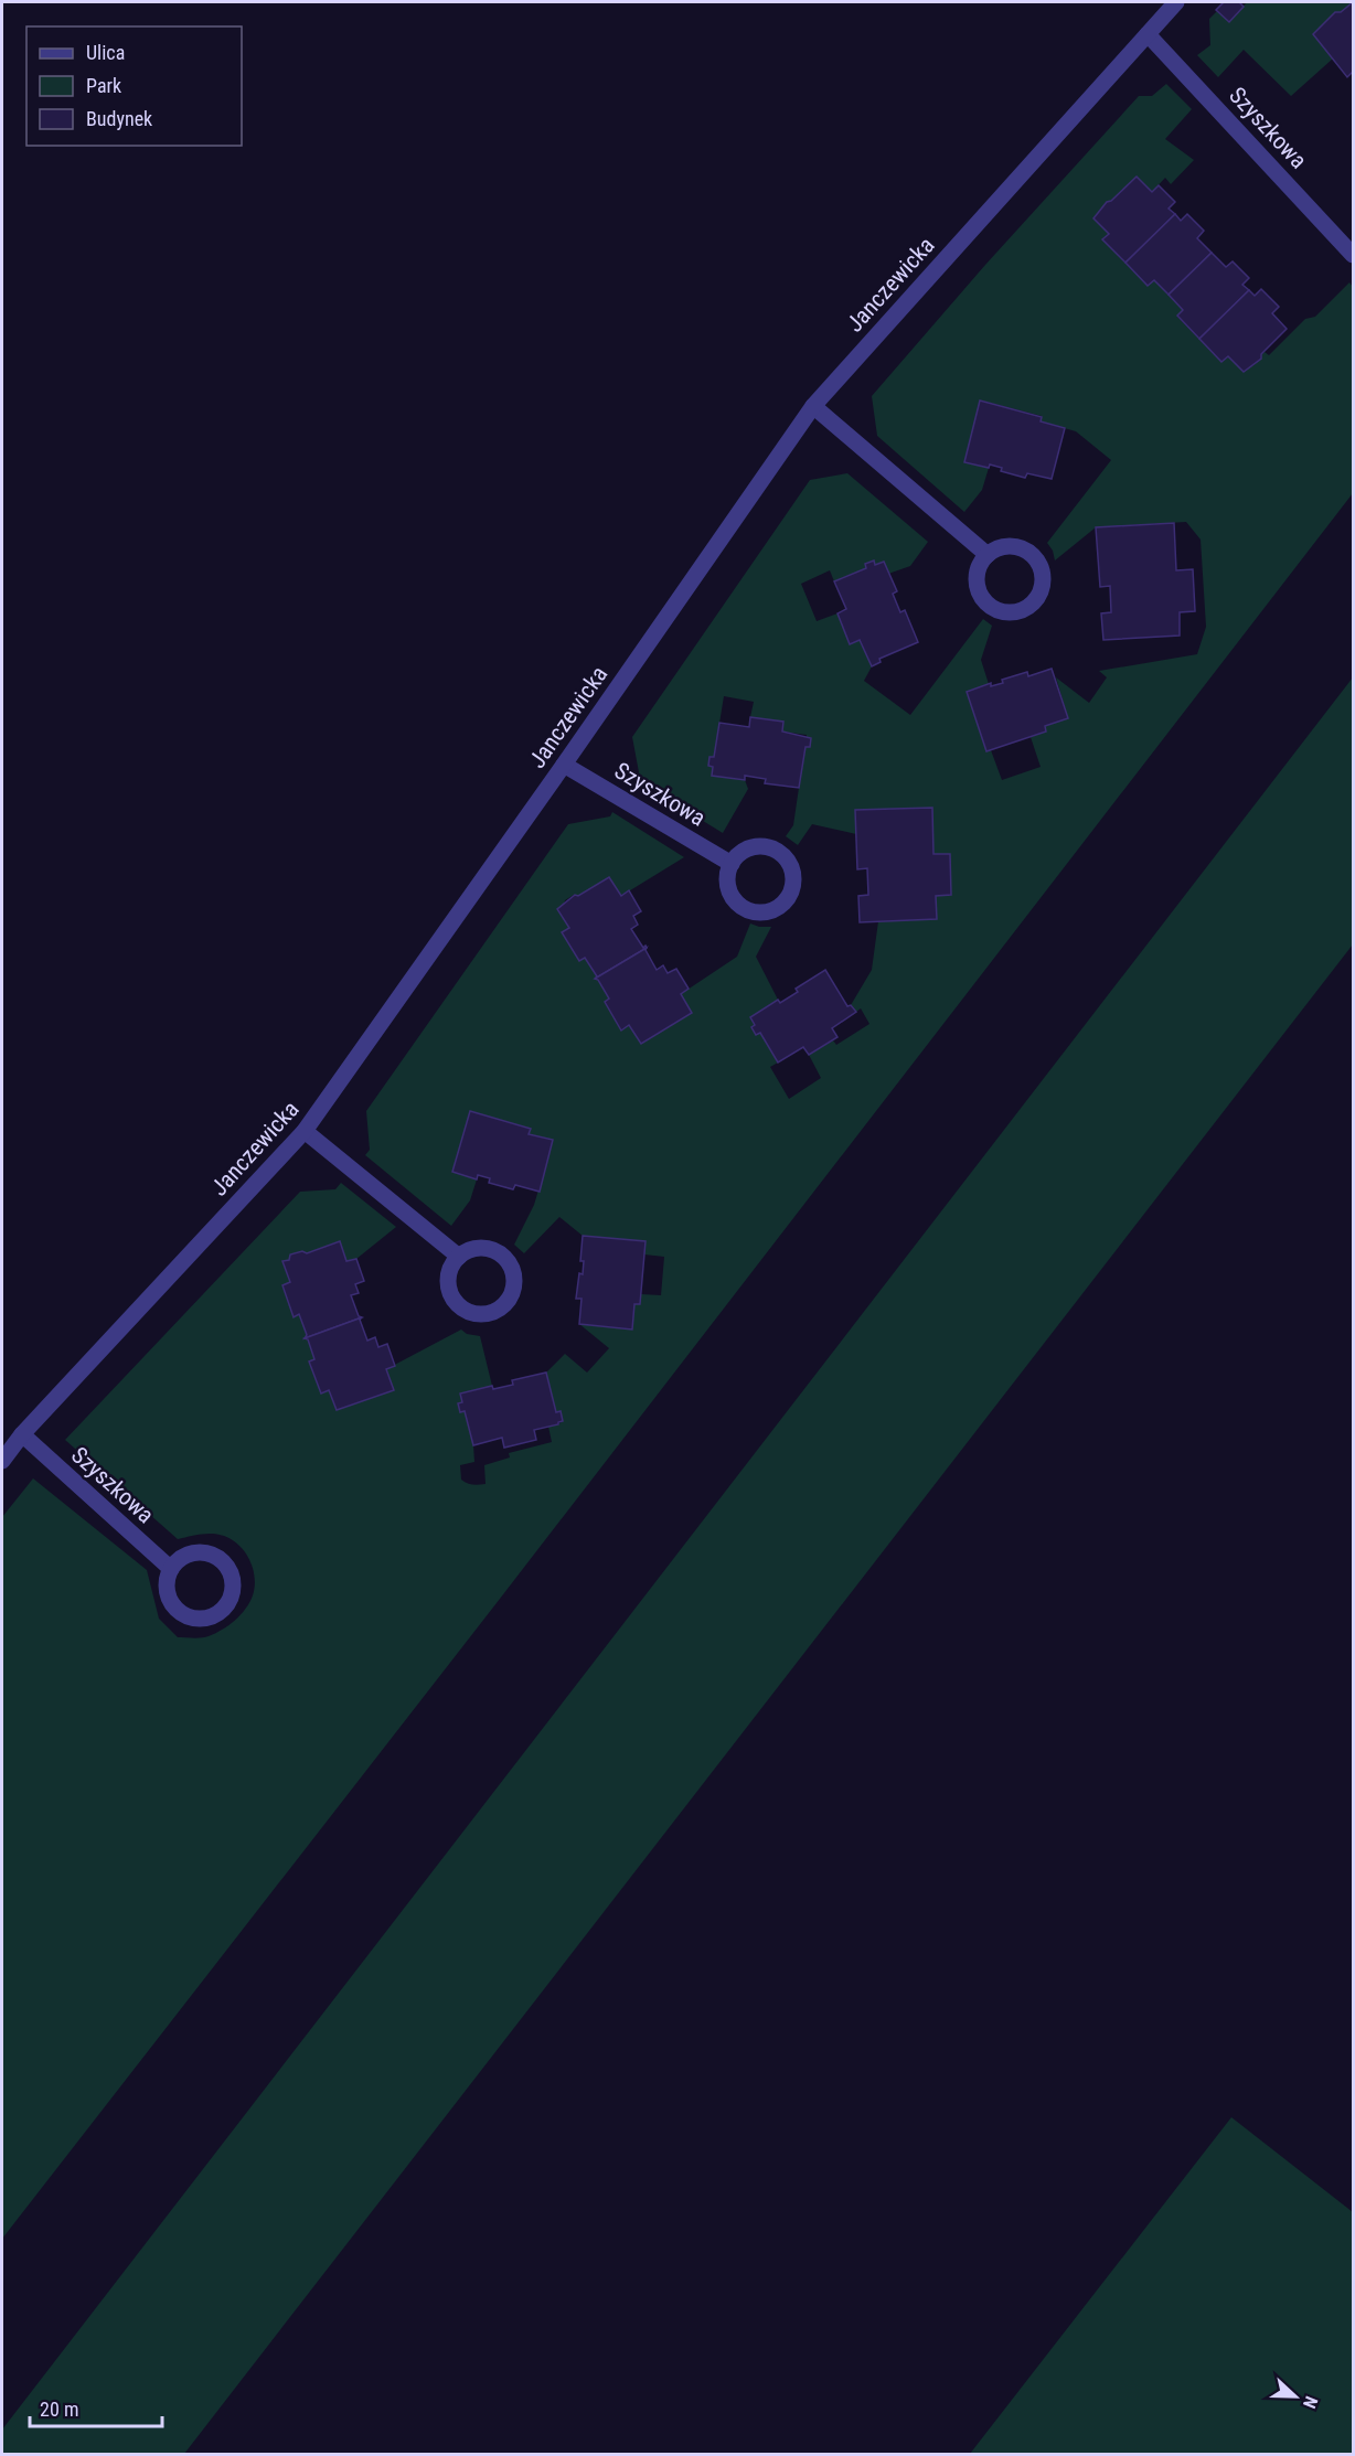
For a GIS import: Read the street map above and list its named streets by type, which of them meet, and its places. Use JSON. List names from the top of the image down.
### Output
{
  "streets": {
    "street": ["Szyszkowa", "Janczewicka"]
  },
  "crossings": [
    ["Szyszkowa", "Janczewicka"]
  ],
  "legend": ["Ulica", "Park", "Budynek"],
  "scale_bar": "20 m",
  "north": "right"
}
